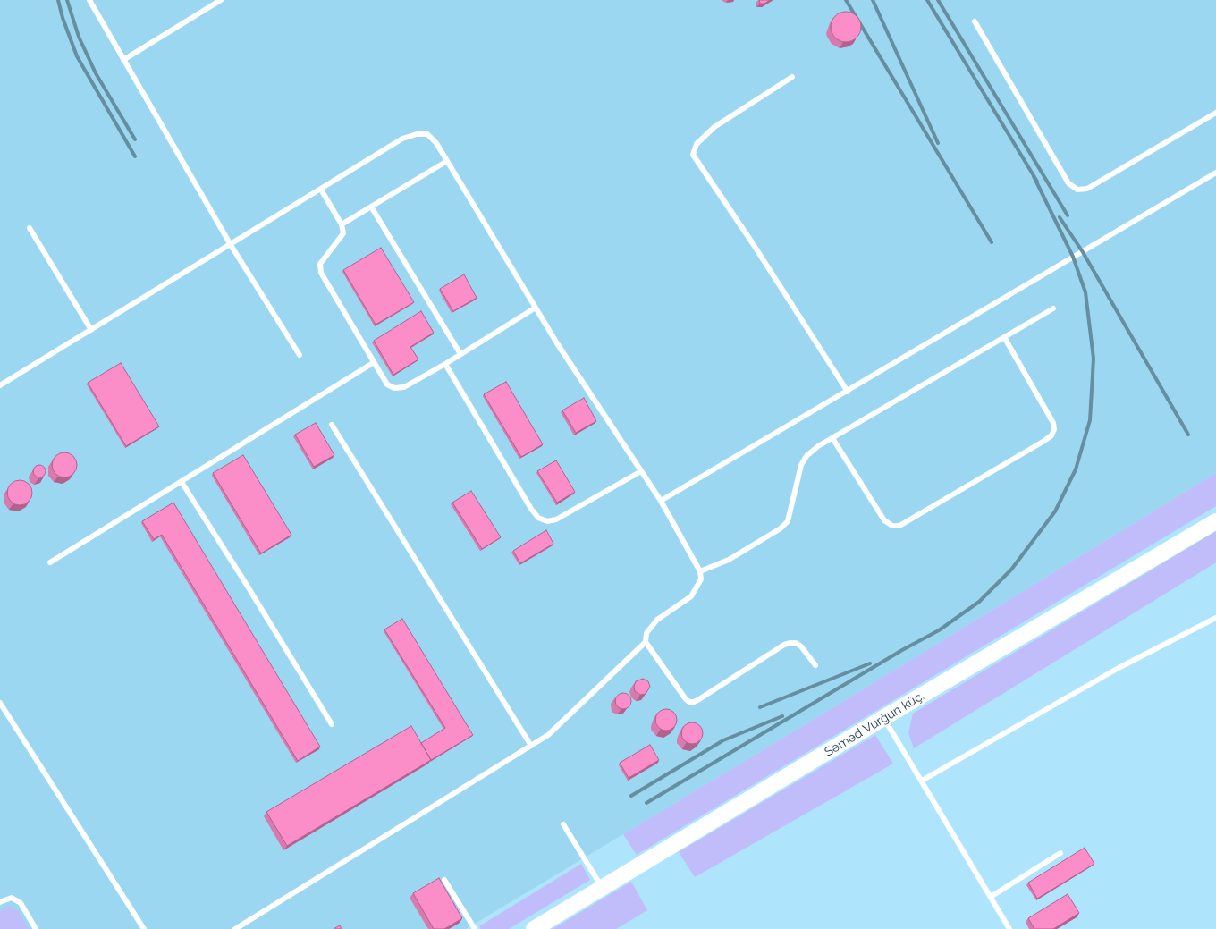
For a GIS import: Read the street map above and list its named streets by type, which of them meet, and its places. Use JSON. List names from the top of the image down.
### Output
{
  "streets": {
    "main road": ["Səməd Vurğun küç."]
  }
}
